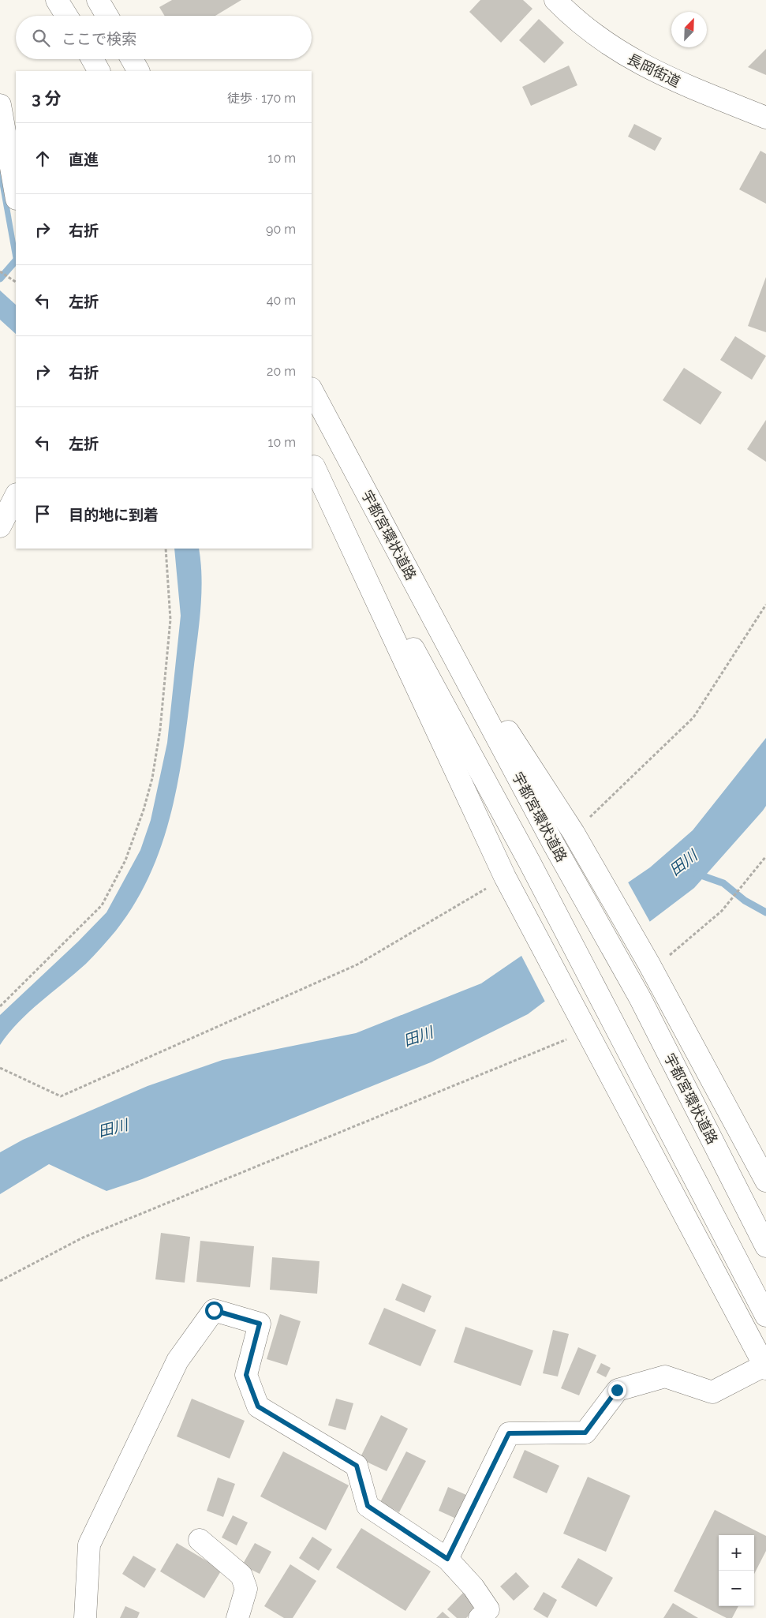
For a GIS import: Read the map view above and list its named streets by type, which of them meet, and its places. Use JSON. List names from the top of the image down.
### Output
{
  "streets": {
    "main road": ["長岡街道", "宇都宮環状道路"]
  },
  "water": ["田川"],
  "north": "top right",
  "page": {
    "search": "ここで検索",
    "heading": ["3 分", "徒歩 · 170 m"],
    "list": [
      ["直進", "10 m"],
      ["右折", "90 m"],
      ["左折", "40 m"],
      ["右折", "20 m"],
      ["左折", "10 m"],
      "目的地に到着"
    ],
    "map_buttons": ["+", "−"]
  }
}
